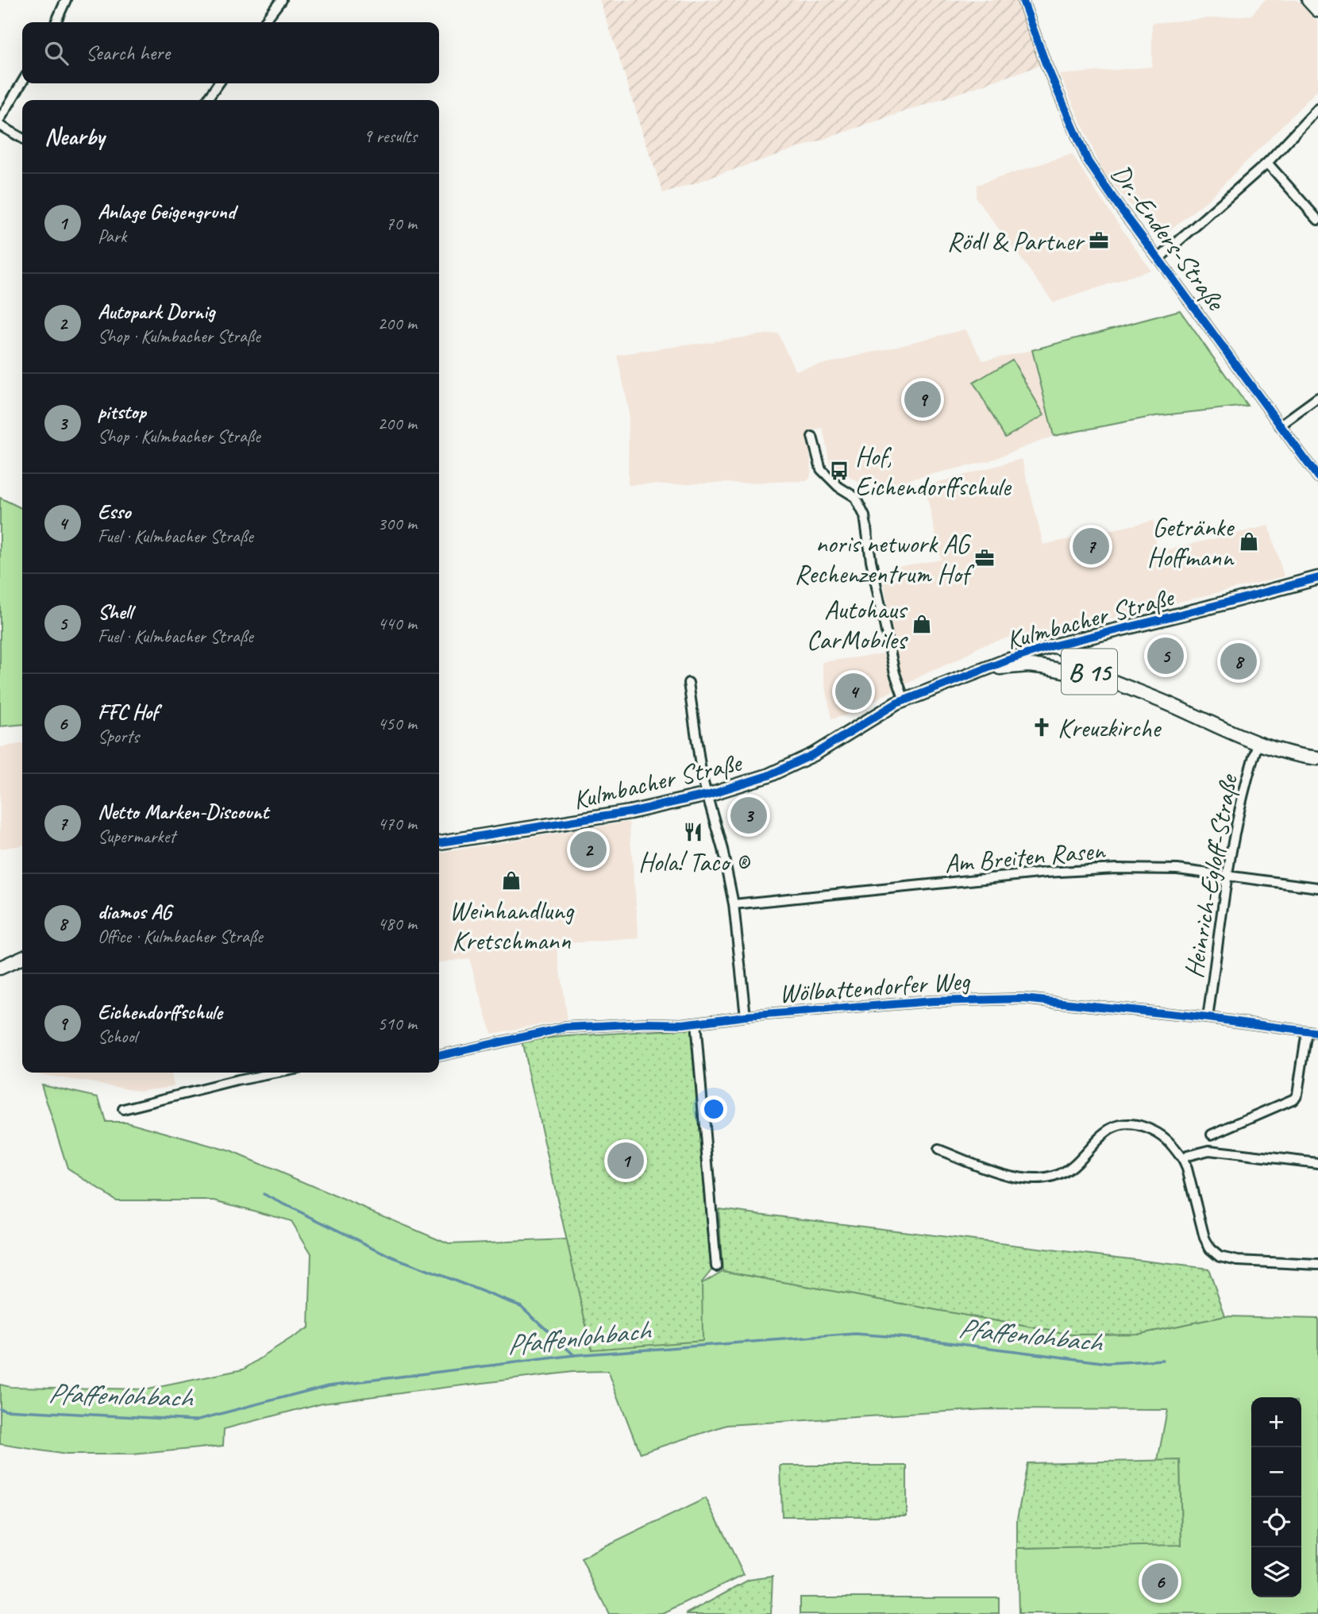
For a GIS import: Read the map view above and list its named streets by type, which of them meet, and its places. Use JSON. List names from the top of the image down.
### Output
{
  "streets": {
    "main road": ["Kulmbacher Straße", "B 15"],
    "street": [
      "Dr.-Enders-Straße",
      "Am Breiten Rasen",
      "Heinrich-Egloff-Straße",
      "Wölbattendorfer Weg"
    ]
  },
  "crossings": [
    ["Kulmbacher Straße", "B 15"],
    ["B 15", "Heinrich-Egloff-Straße"],
    ["Am Breiten Rasen", "Heinrich-Egloff-Straße"],
    ["Heinrich-Egloff-Straße", "Wölbattendorfer Weg"]
  ],
  "water": ["Pfaffenlohbach"],
  "places": {
    "office": ["Rödl & Partner", "noris network AG Rechenzentrum Hof"],
    "bus stop": ["Hof, Eichendorffschule"],
    "shop": ["Getränke Hoffmann", "Autohaus CarMobiles", "Weinhandlung Kretschmann"],
    "church": ["Kreuzkirche"],
    "restaurant": ["Hola! Taco ®"]
  },
  "page": {
    "search": "Search here",
    "heading": ["Nearby", "9 results"],
    "list": [
      {
        "mark": "1",
        "name": "Anlage Geigengrund",
        "note": "Park",
        "value": "70 m"
      },
      {
        "mark": "2",
        "name": "Autopark Dornig",
        "note": "Shop · Kulmbacher Straße",
        "value": "200 m"
      },
      {
        "mark": "3",
        "name": "pitstop",
        "note": "Shop · Kulmbacher Straße",
        "value": "200 m"
      },
      {
        "mark": "4",
        "name": "Esso",
        "note": "Fuel · Kulmbacher Straße",
        "value": "300 m"
      },
      {
        "mark": "5",
        "name": "Shell",
        "note": "Fuel · Kulmbacher Straße",
        "value": "440 m"
      },
      {
        "mark": "6",
        "name": "FFC Hof",
        "note": "Sports",
        "value": "450 m"
      },
      {
        "mark": "7",
        "name": "Netto Marken-Discount",
        "note": "Supermarket",
        "value": "470 m"
      },
      {
        "mark": "8",
        "name": "diamos AG",
        "note": "Office · Kulmbacher Straße",
        "value": "480 m"
      },
      {
        "mark": "9",
        "name": "Eichendorffschule",
        "note": "School",
        "value": "510 m"
      }
    ],
    "pins": [
      "9",
      "7",
      "5",
      "8",
      "4",
      "3",
      "2",
      "1",
      "6"
    ],
    "map_buttons": ["+", "−"]
  }
}
